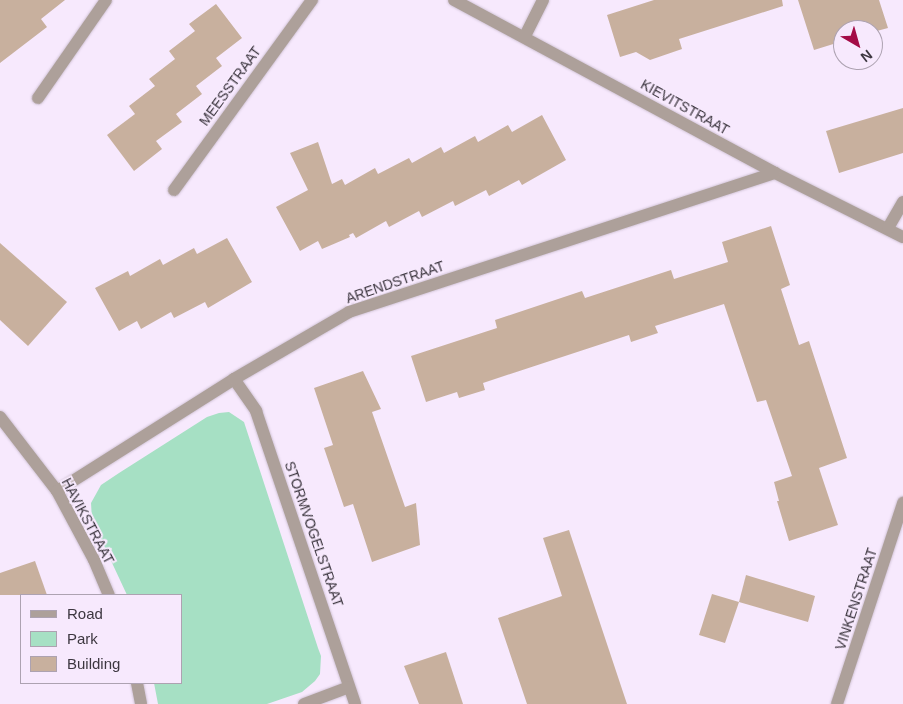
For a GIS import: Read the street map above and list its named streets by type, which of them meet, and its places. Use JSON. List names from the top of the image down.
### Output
{
  "streets": {
    "street": [
      "MEESSTRAAT",
      "KIEVITSTRAAT",
      "ARENDSTRAAT",
      "HAVIKSTRAAT",
      "STORMVOGELSTRAAT",
      "VINKENSTRAAT"
    ]
  },
  "crossings": [
    ["KIEVITSTRAAT", "ARENDSTRAAT"],
    ["ARENDSTRAAT", "HAVIKSTRAAT"],
    ["ARENDSTRAAT", "STORMVOGELSTRAAT"]
  ],
  "legend": ["Road", "Park", "Building"],
  "north": "bottom right"
}
